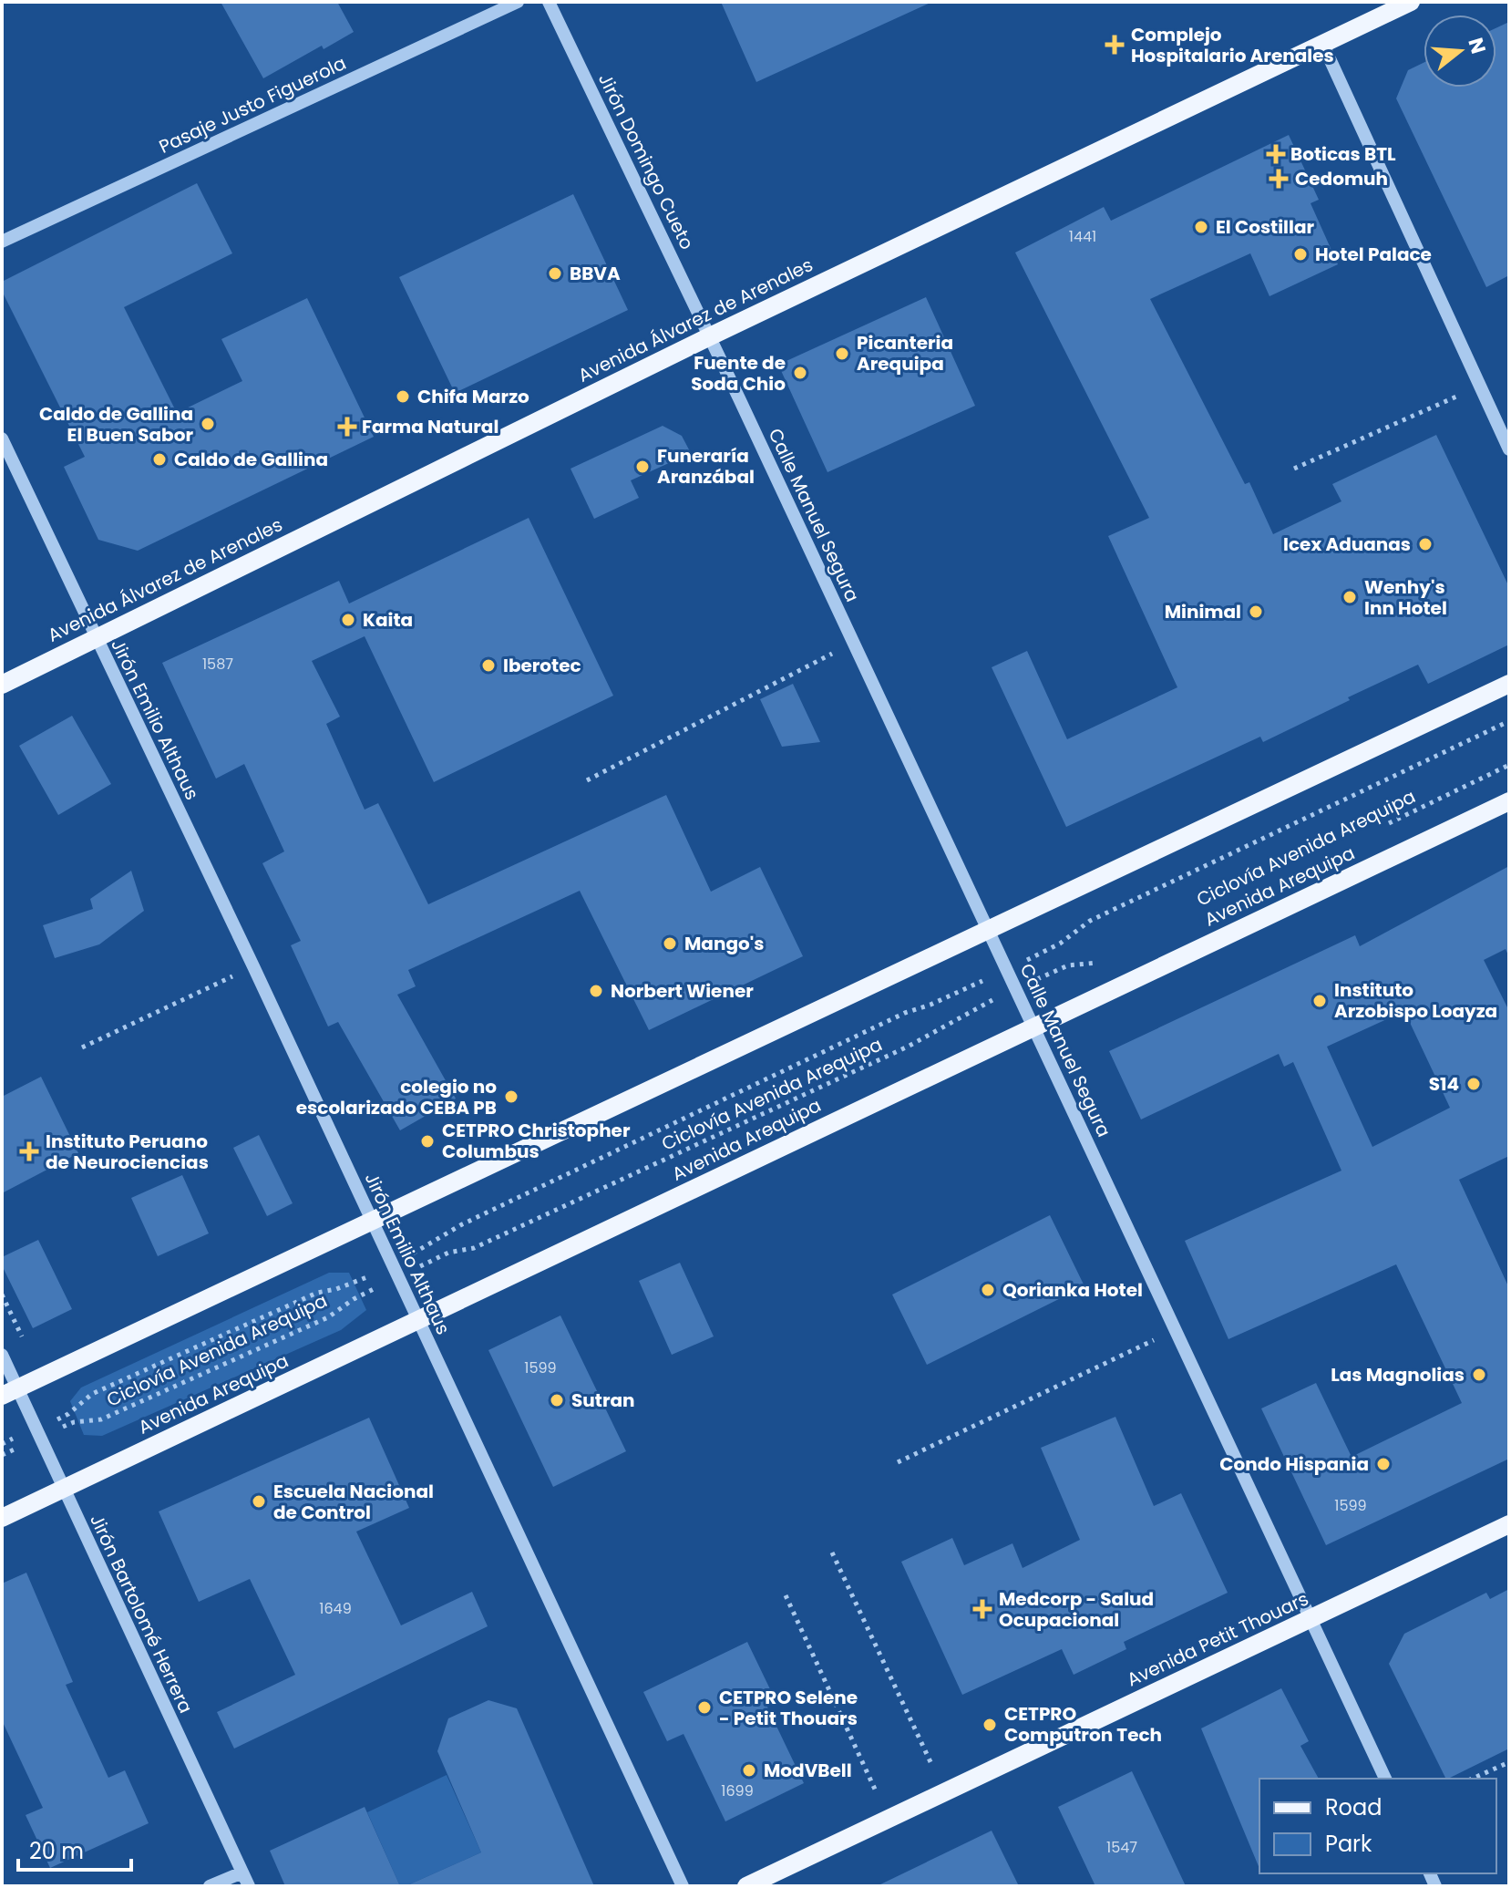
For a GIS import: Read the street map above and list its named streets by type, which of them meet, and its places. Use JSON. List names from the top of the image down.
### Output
{
  "streets": {
    "main road": ["Avenida Álvarez de Arenales", "Avenida Arequipa", "Avenida Petit Thouars"],
    "street": [
      "Pasaje Justo Figuerola",
      "Jirón Domingo Cueto",
      "Calle Manuel Segura",
      "Jirón Emilio Althaus",
      "Jirón Bartolomé Herrera"
    ],
    "path": ["Ciclovía Avenida Arequipa"]
  },
  "crossings": [
    ["Jirón Domingo Cueto", "Avenida Álvarez de Arenales"],
    ["Jirón Domingo Cueto", "Calle Manuel Segura"],
    ["Avenida Álvarez de Arenales", "Calle Manuel Segura"],
    ["Avenida Álvarez de Arenales", "Jirón Emilio Althaus"],
    ["Calle Manuel Segura", "Ciclovía Avenida Arequipa"],
    ["Calle Manuel Segura", "Avenida Arequipa"],
    ["Calle Manuel Segura", "Avenida Petit Thouars"],
    ["Jirón Emilio Althaus", "Ciclovía Avenida Arequipa"],
    ["Jirón Emilio Althaus", "Avenida Arequipa"],
    ["Ciclovía Avenida Arequipa", "Jirón Bartolomé Herrera"],
    ["Avenida Arequipa", "Jirón Bartolomé Herrera"]
  ],
  "places": {
    "health": [
      "Complejo Hospitalario Arenales",
      "Boticas BTL",
      "Cedomuh",
      "Farma Natural",
      "Instituto Peruano de Neurociencias",
      "Medcorp - Salud Ocupacional"
    ],
    "other": [
      "El Costillar",
      "Hotel Palace",
      "BBVA",
      "Picanteria Arequipa",
      "Fuente de Soda Chio",
      "Chifa Marzo",
      "Caldo de Gallina El Buen Sabor",
      "Caldo de Gallina",
      "Funeraría Aranzábal",
      "Icex Aduanas",
      "Wenhy's Inn Hotel",
      "Minimal",
      "Kaita",
      "Iberotec",
      "Mango's",
      "Norbert Wiener",
      "Instituto Arzobispo Loayza",
      "S14",
      "colegio no escolarizado CEBA PB",
      "CETPRO Christopher Columbus",
      "Qorianka Hotel",
      "Las Magnolias",
      "Sutran",
      "Condo Hispania",
      "Escuela Nacional de Control",
      "CETPRO Selene - Petit Thouars",
      "CETPRO Computron Tech",
      "ModVBell"
    ]
  },
  "house_numbers": [
    "1441",
    "1587",
    "1599",
    "1599",
    "1649",
    "1699",
    "1547"
  ],
  "legend": ["Road", "Park"],
  "scale_bar": "20 m",
  "north": "right"
}
